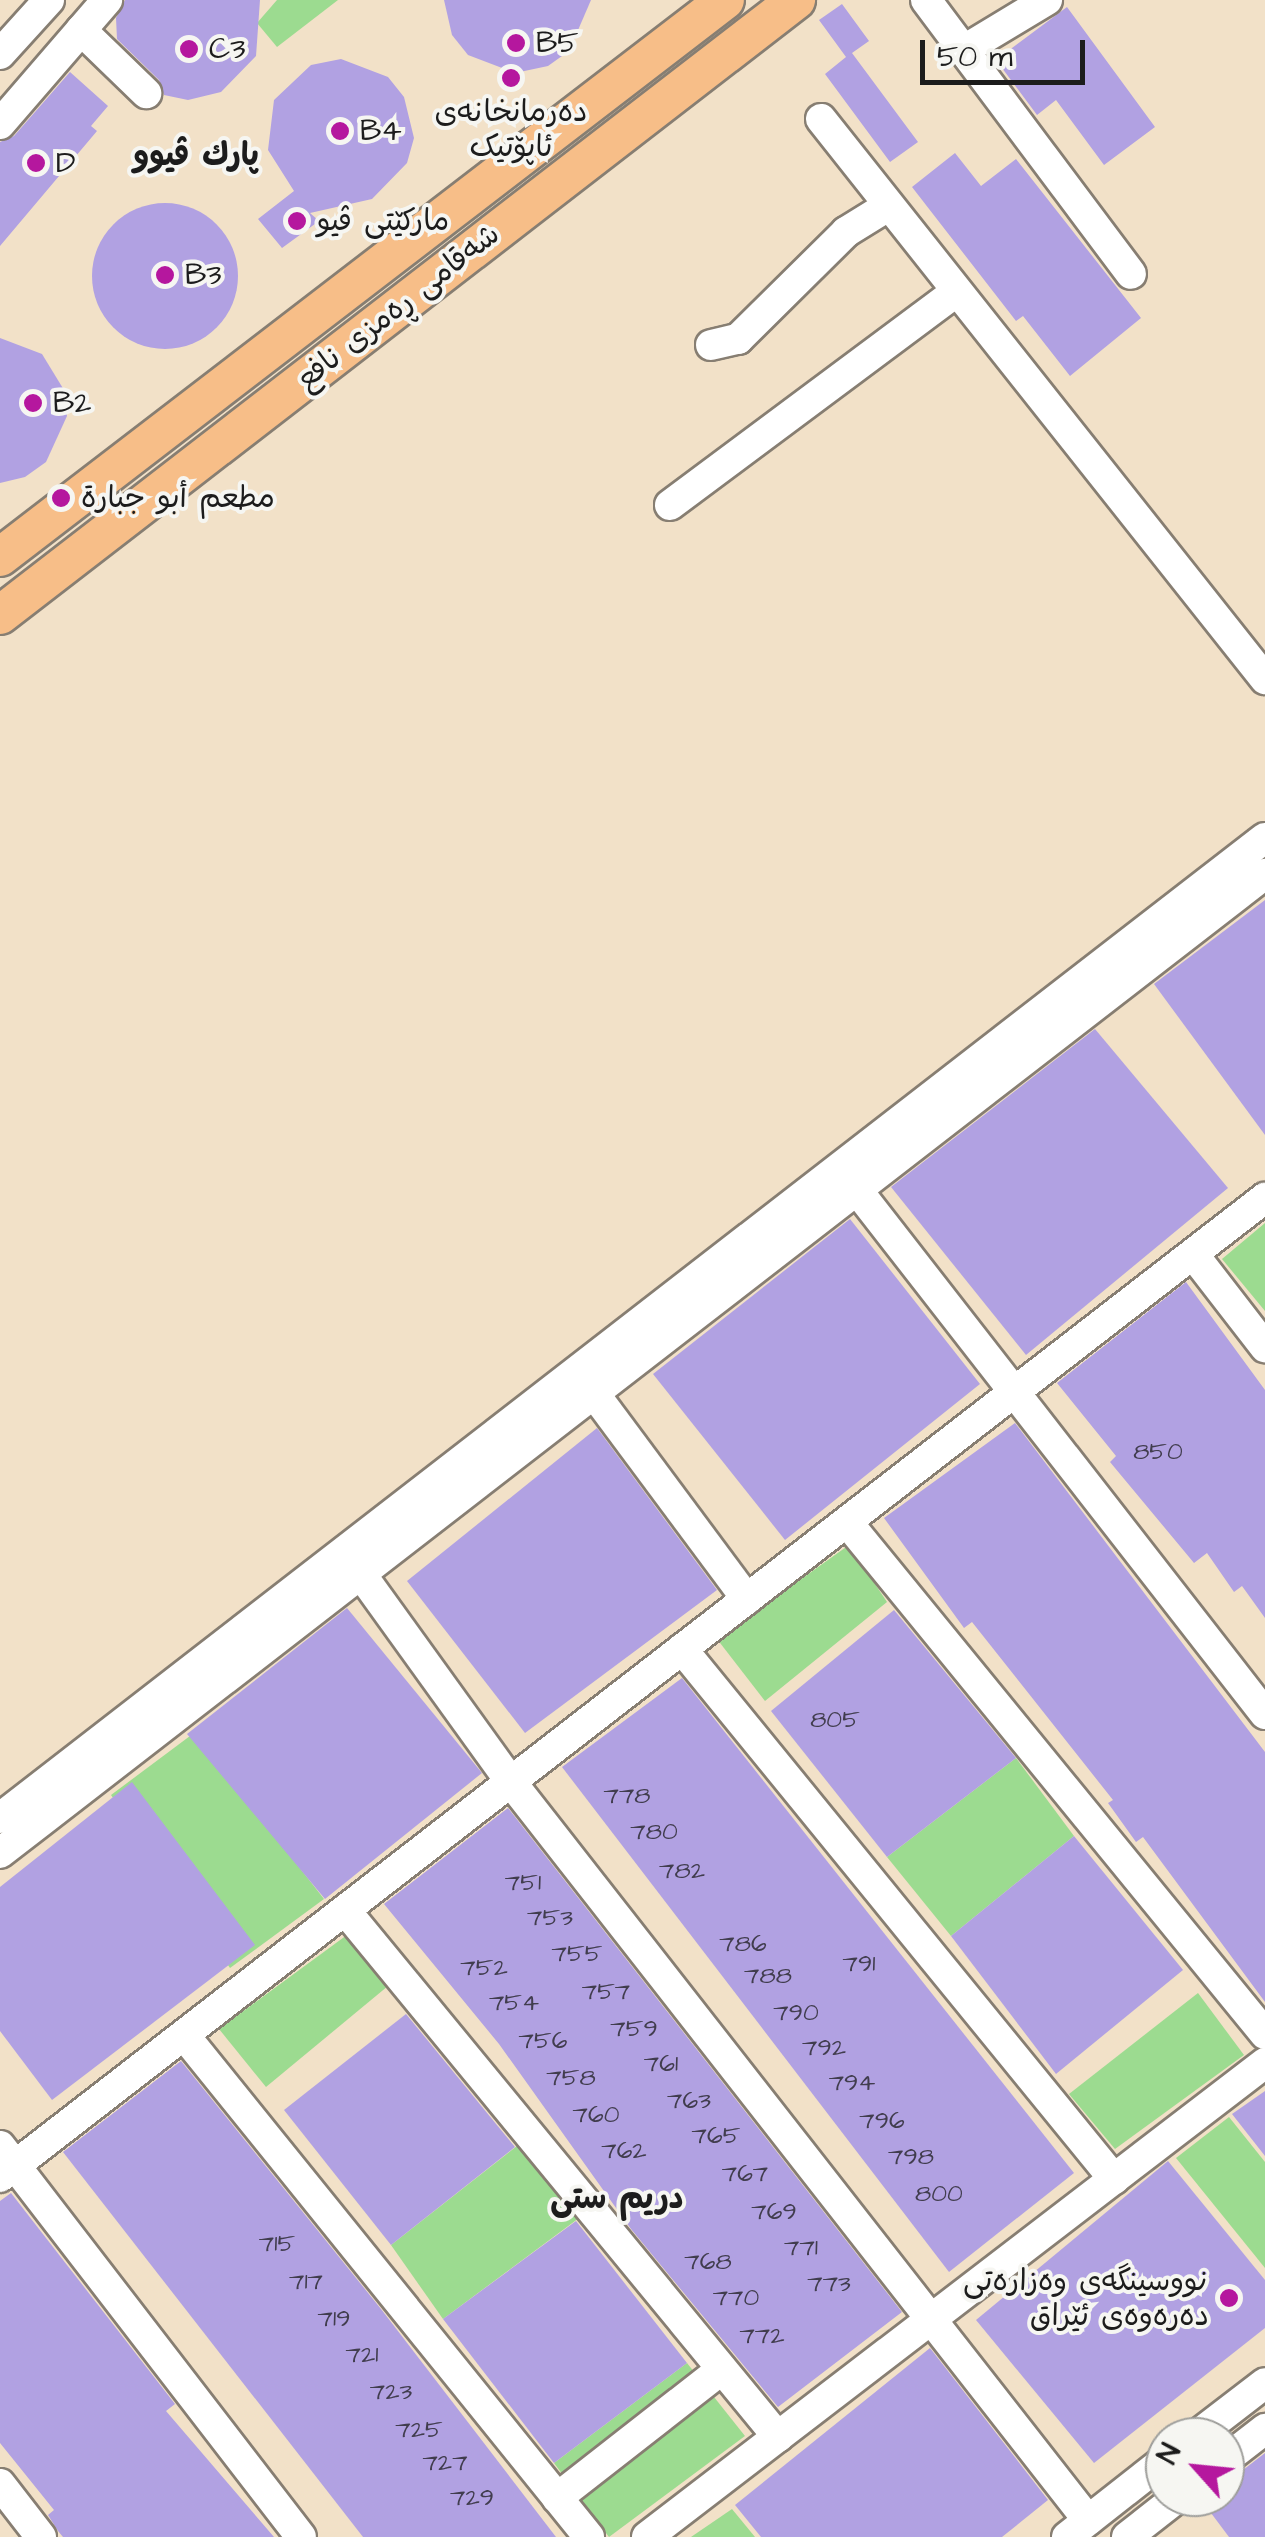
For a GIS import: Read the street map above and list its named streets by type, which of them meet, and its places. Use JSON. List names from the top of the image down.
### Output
{
  "streets": {
    "main road": ["شەقامی ڕەمزی نافع"]
  },
  "districts": ["پارك ڤیوو", "دریم ستی"],
  "places": [
    "B5",
    "C3",
    "دەرمانخانەی ئاپۆتیک",
    "B4",
    "D",
    "مارکێتی ڤیو",
    "B3",
    "B2",
    "مطعم أبو جبارة",
    "نووسینگەی وەزارەتی دەرەوەی ئێراق"
  ],
  "house_numbers": [
    "850",
    "805",
    "778",
    "780",
    "782",
    "751",
    "753",
    "786",
    "755",
    "791",
    "752",
    "788",
    "757",
    "754",
    "790",
    "759",
    "756",
    "792",
    "761",
    "758",
    "794",
    "763",
    "760",
    "796",
    "765",
    "762",
    "798",
    "767",
    "800",
    "769",
    "715",
    "771",
    "768",
    "717",
    "773",
    "770",
    "719",
    "772",
    "721",
    "723",
    "725",
    "727",
    "729"
  ],
  "scale_bar": "50 m",
  "north": "top left"
}
